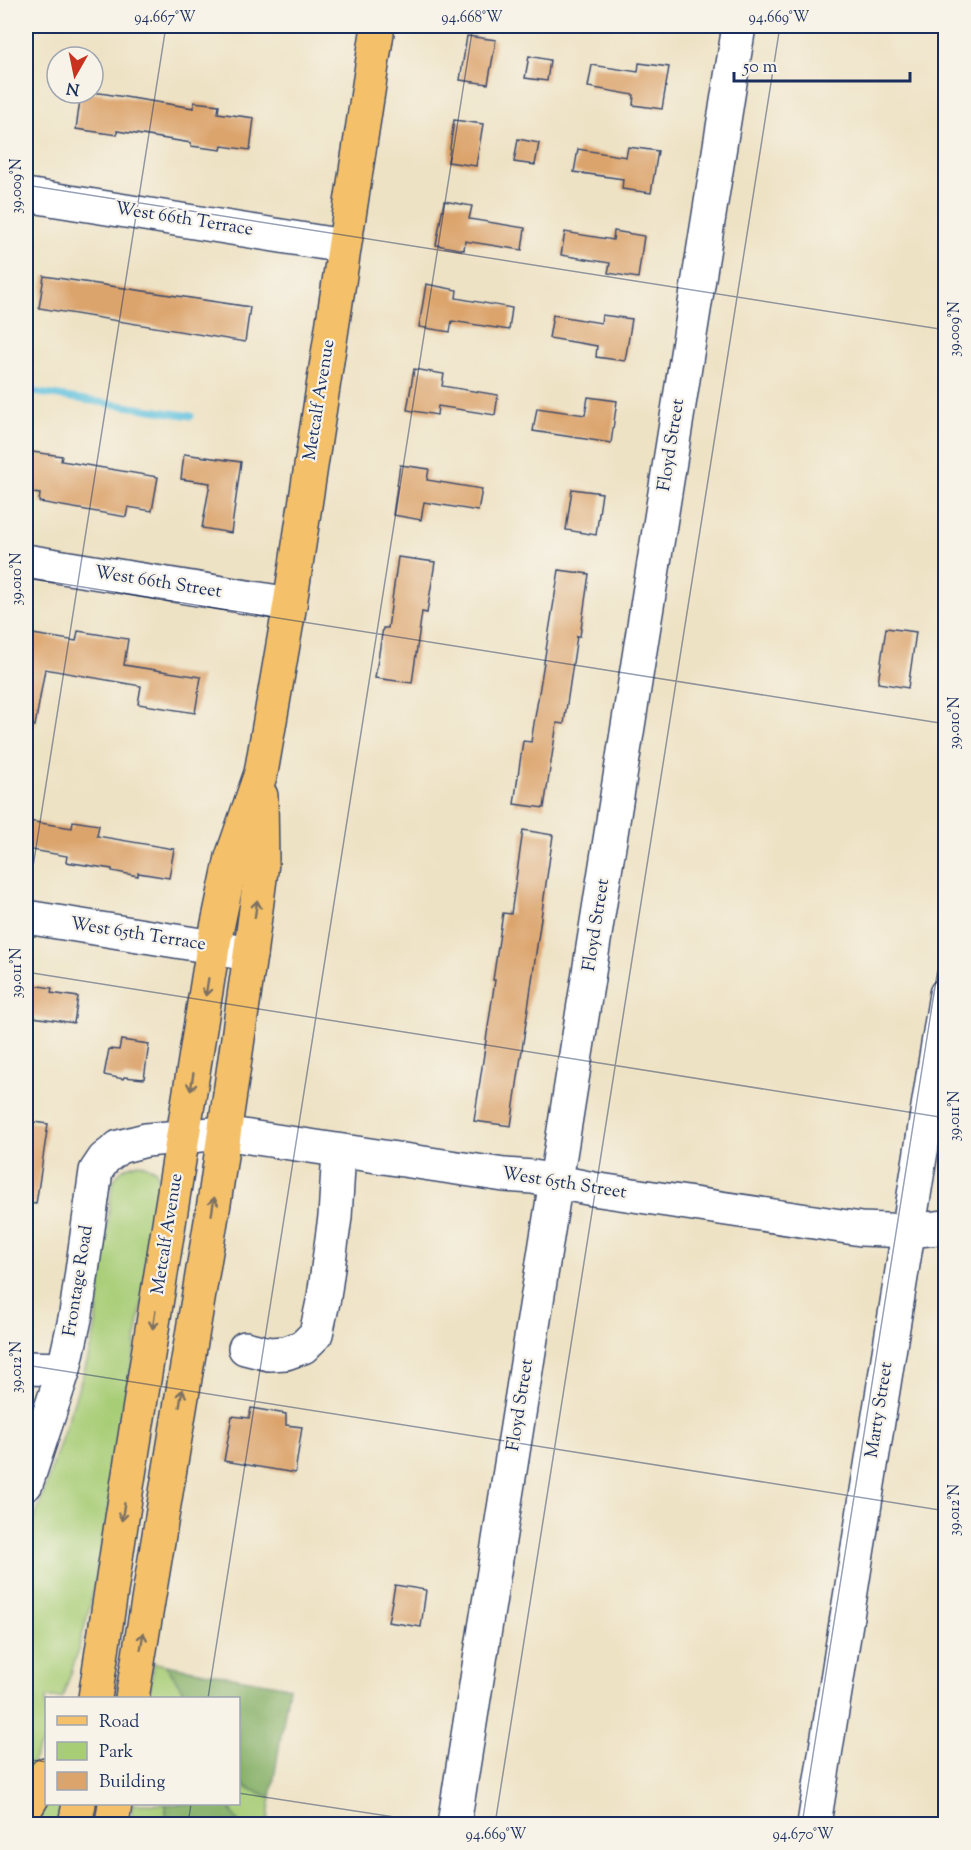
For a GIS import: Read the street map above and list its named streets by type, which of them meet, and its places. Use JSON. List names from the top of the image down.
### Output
{
  "streets": {
    "main road": ["Metcalf Avenue"],
    "street": [
      "West 66th Terrace",
      "Floyd Street",
      "West 66th Street",
      "West 65th Terrace",
      "West 65th Street",
      "Frontage Road",
      "Marty Street"
    ]
  },
  "crossings": [
    ["West 66th Terrace", "Metcalf Avenue"],
    ["Metcalf Avenue", "West 66th Street"],
    ["Metcalf Avenue", "West 65th Terrace"],
    ["Metcalf Avenue", "West 65th Street"],
    ["Metcalf Avenue", "Frontage Road"],
    ["Floyd Street", "West 65th Street"],
    ["West 65th Street", "Frontage Road"],
    ["West 65th Street", "Marty Street"]
  ],
  "legend": ["Road", "Park", "Building"],
  "scale_bar": "50 m",
  "north": "bottom",
  "coordinates": [
    "94.667°W",
    "94.668°W",
    "94.669°W",
    "39.009°N",
    "39.010°N",
    "39.011°N",
    "39.012°N",
    "94.670°W"
  ]
}
